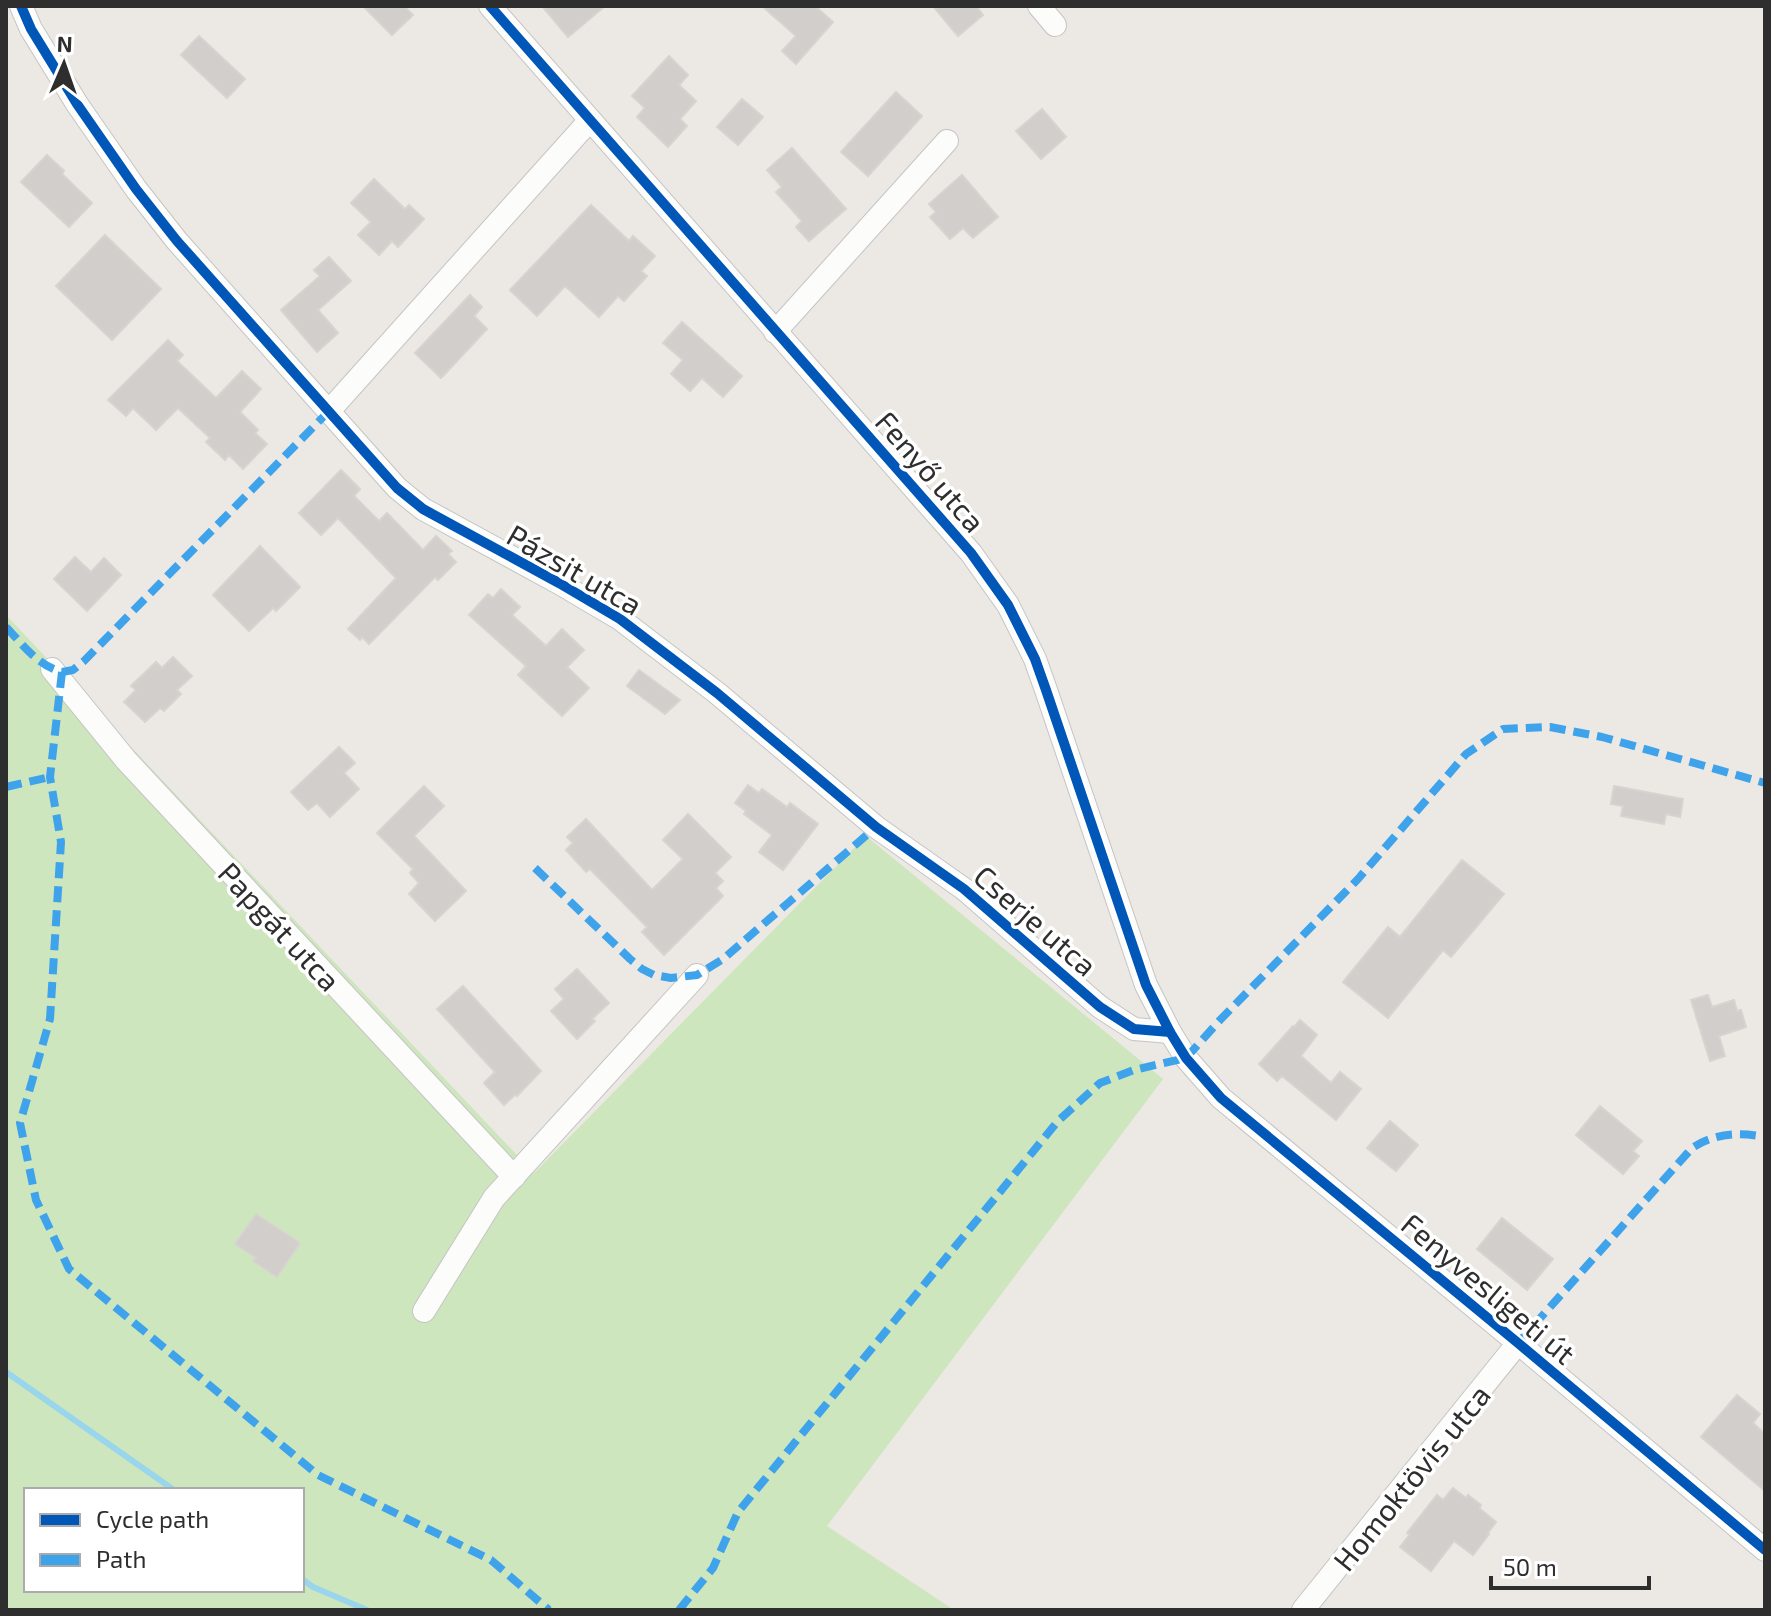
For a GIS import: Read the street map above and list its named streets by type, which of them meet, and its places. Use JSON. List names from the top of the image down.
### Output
{
  "streets": {
    "street": [
      "Fenyő utca",
      "Pázsit utca",
      "Cserje utca",
      "Papgát utca",
      "Fenyvesligeti út",
      "Homoktövis utca"
    ]
  },
  "crossings": [
    ["Fenyő utca", "Cserje utca"],
    ["Fenyő utca", "Fenyvesligeti út"],
    ["Pázsit utca", "Cserje utca"],
    ["Fenyvesligeti út", "Homoktövis utca"]
  ],
  "legend": ["Cycle path", "Path"],
  "scale_bar": "50 m",
  "north": "top"
}
